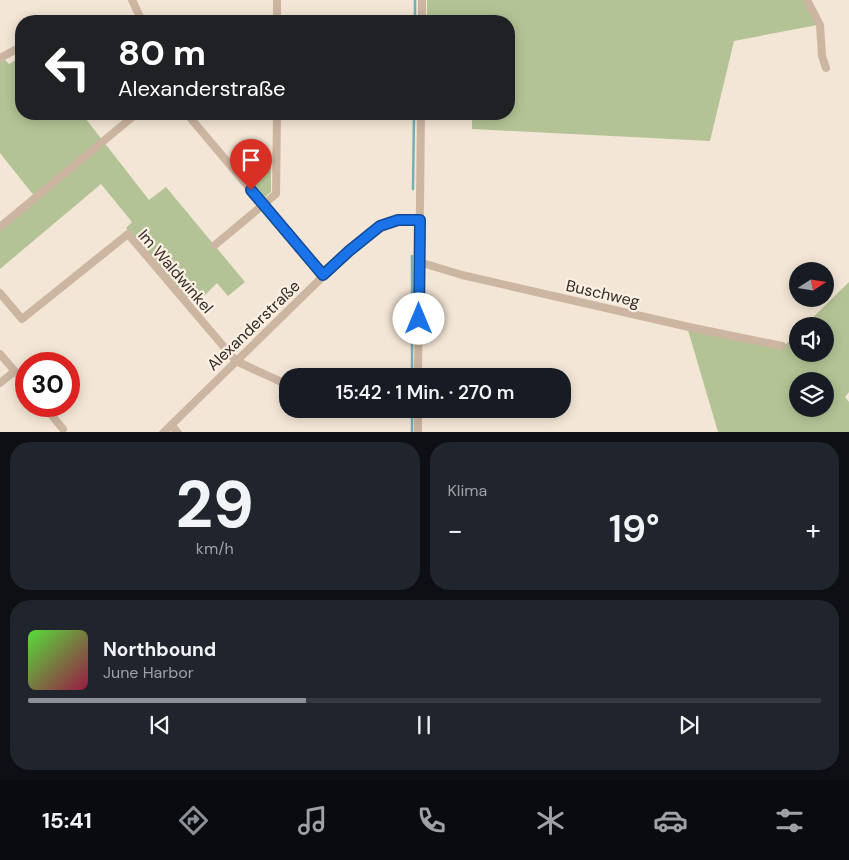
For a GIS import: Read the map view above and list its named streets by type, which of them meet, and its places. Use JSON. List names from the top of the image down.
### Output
{
  "streets": {
    "street": ["Im Waldwinkel", "Buschweg", "Alexanderstraße"]
  },
  "crossings": [
    ["Im Waldwinkel", "Alexanderstraße"]
  ],
  "north": "right",
  "page": {
    "turn": ["80 m", "Alexanderstraße"],
    "limit": "30",
    "trip": "15:42 · 1 Min. · 270 m",
    "tile": [
      ["29", "km/h"],
      "Klima"
    ],
    "heat": ["−", "19°", "+"],
    "song": ["Northbound", "June Harbor"],
    "tabs": "15:41"
  }
}
